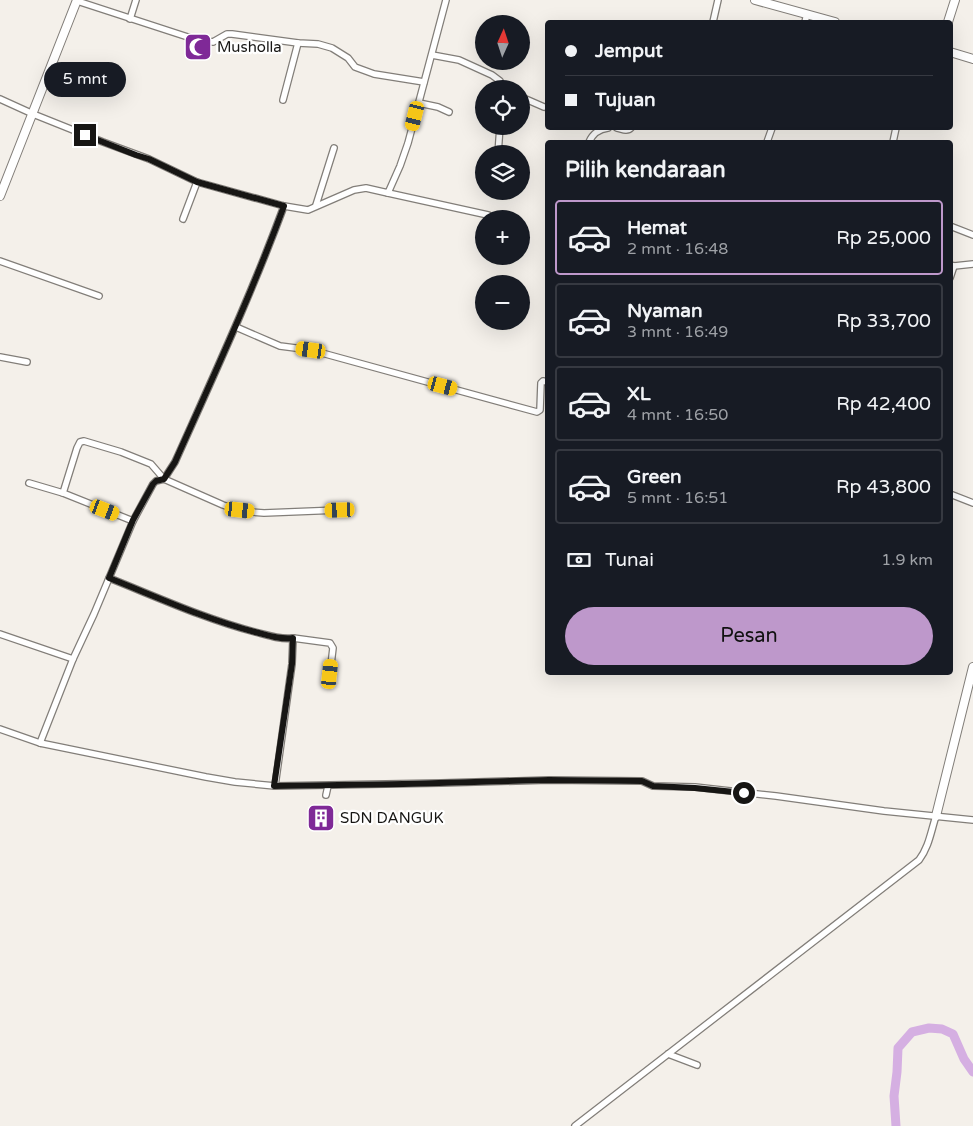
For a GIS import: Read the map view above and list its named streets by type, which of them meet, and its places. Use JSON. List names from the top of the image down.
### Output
{
  "places": {
    "mosque": ["Musholla"],
    "building": ["SDN DANGUK"]
  },
  "north": "top",
  "page": {
    "map_buttons": ["+", "−"],
    "banner": ["Jemput", "Tujuan"],
    "bubble": "5 mnt",
    "heading": "Pilih kendaraan",
    "list": [
      {
        "name": "Hemat",
        "note": "2 mnt · 16:48",
        "value": "Rp 25,000"
      },
      {
        "name": "Nyaman",
        "note": "3 mnt · 16:49",
        "value": "Rp 33,700"
      },
      {
        "name": "XL",
        "note": "4 mnt · 16:50",
        "value": "Rp 42,400"
      },
      {
        "name": "Green",
        "note": "5 mnt · 16:51",
        "value": "Rp 43,800"
      }
    ],
    "pay": ["Tunai", "1.9 km"],
    "buttons": "Pesan"
  }
}
